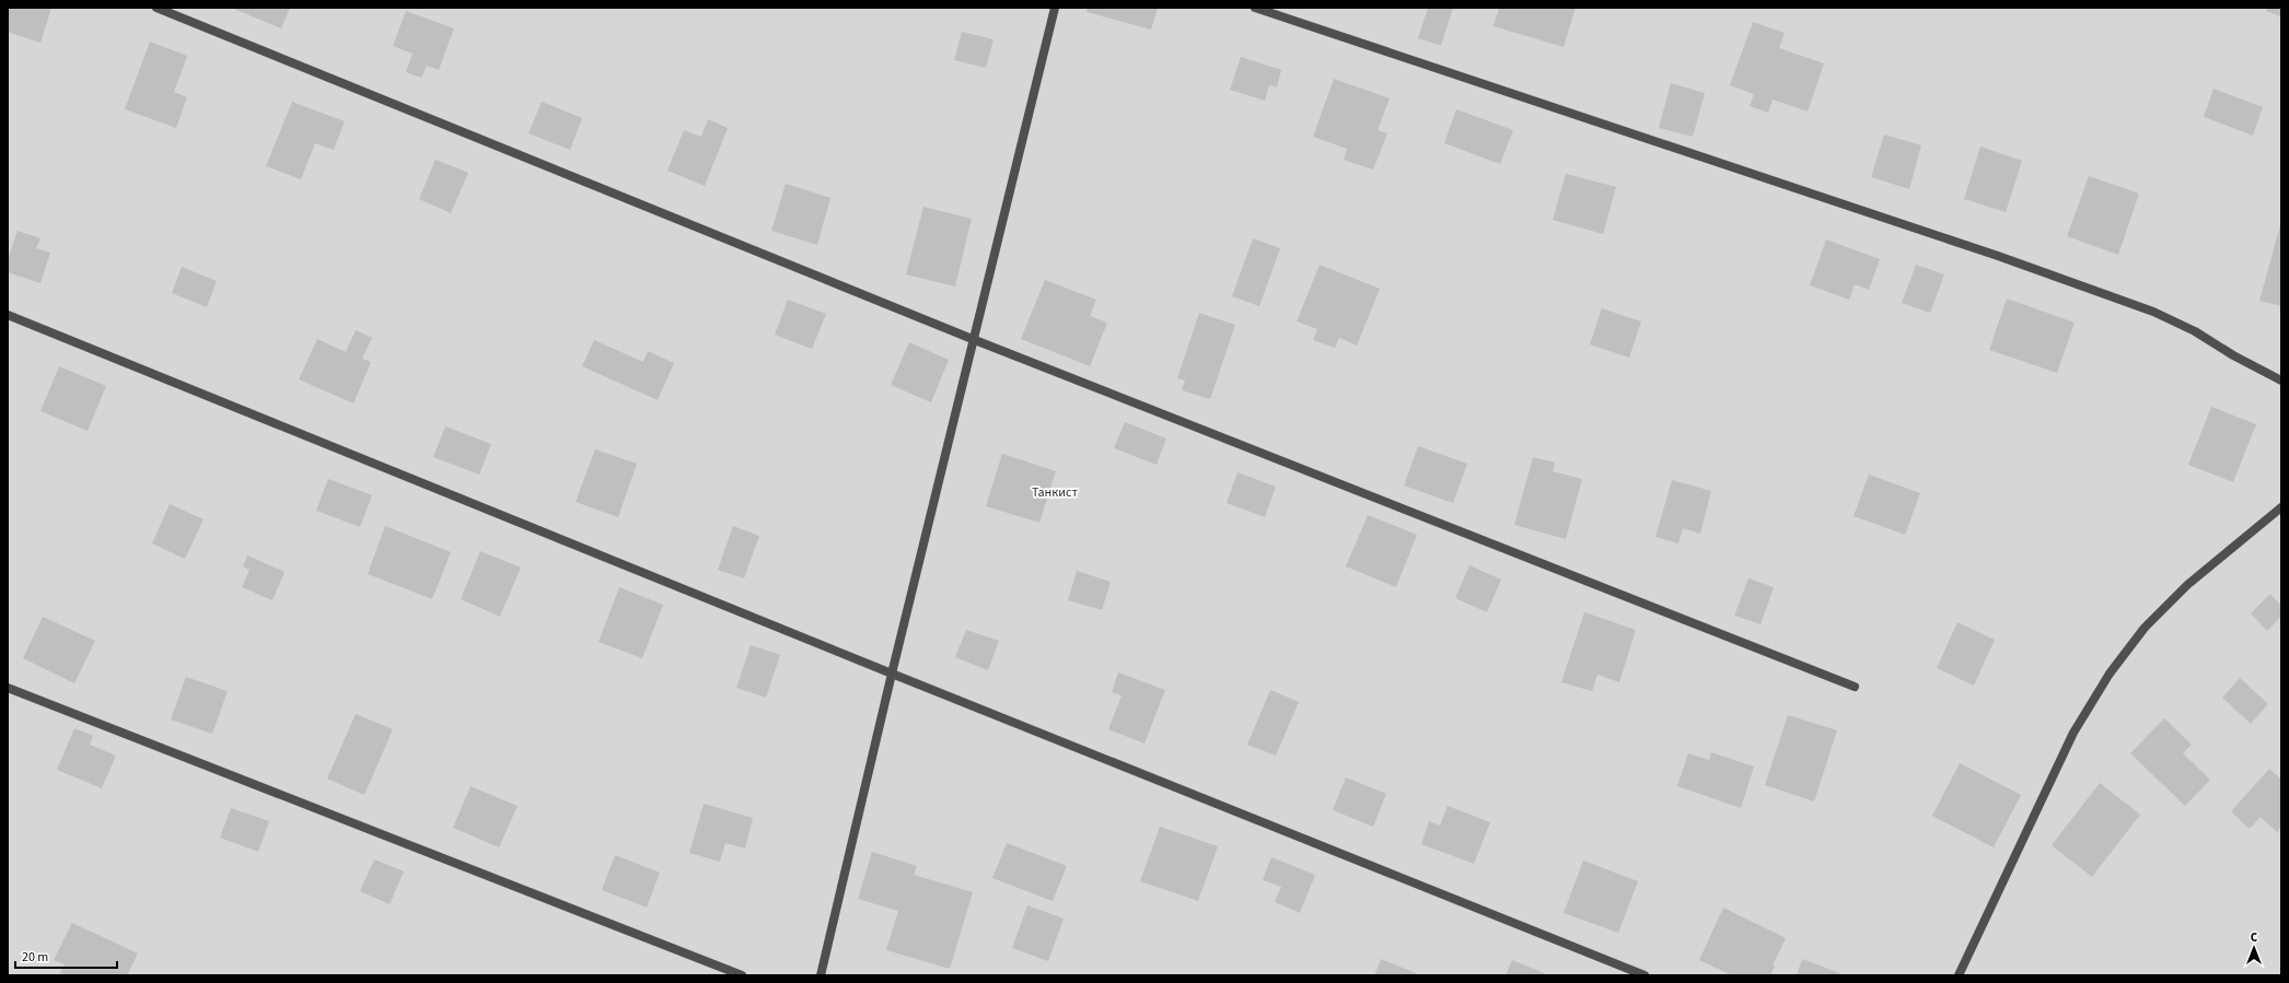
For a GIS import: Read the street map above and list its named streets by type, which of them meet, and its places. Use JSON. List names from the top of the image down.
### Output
{
  "parks": ["Танкист"],
  "scale_bar": "20 m",
  "north": "top"
}
